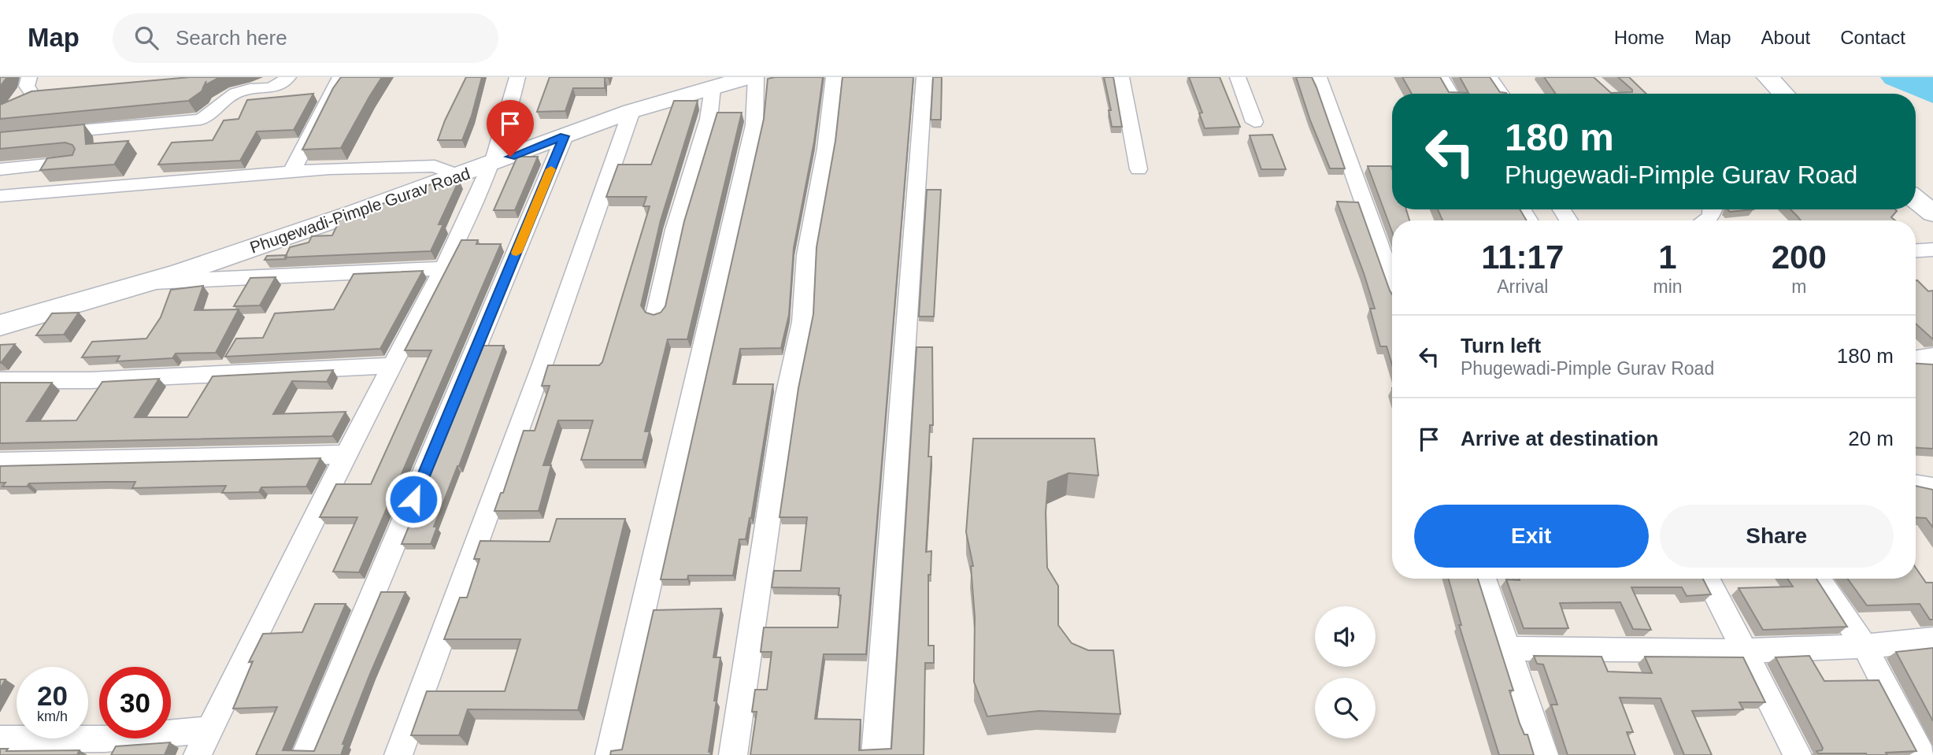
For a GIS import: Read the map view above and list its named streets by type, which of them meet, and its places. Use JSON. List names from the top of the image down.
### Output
{
  "streets": {
    "street": ["Phugewadi-Pimple Gurav Road"]
  },
  "page": {
    "header": "Map",
    "search": "Search here",
    "nav": [
      "Home",
      "Map",
      "About",
      "Contact"
    ],
    "turn": ["180 m", "Phugewadi-Pimple Gurav Road"],
    "eta": [
      "11:17",
      "Arrival",
      "1",
      "min",
      "200",
      "m"
    ],
    "list": [
      {
        "name": "Turn left",
        "note": "Phugewadi-Pimple Gurav Road",
        "value": "180 m"
      },
      {
        "name": "Arrive at destination",
        "value": "20 m"
      }
    ],
    "buttons": ["Exit", "Share"],
    "speed": "20 km/h",
    "limit": "30"
  }
}
